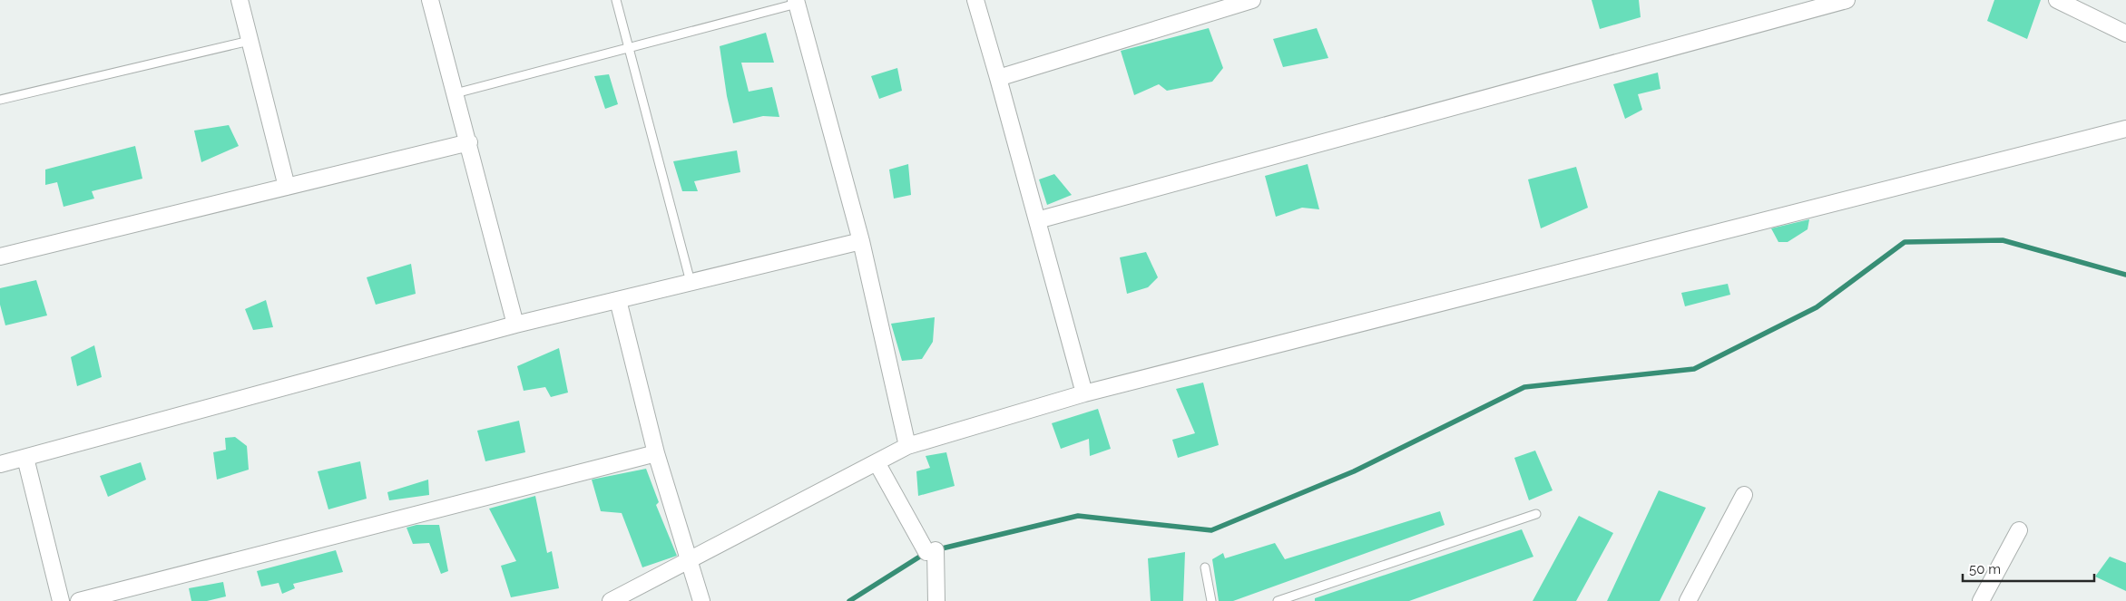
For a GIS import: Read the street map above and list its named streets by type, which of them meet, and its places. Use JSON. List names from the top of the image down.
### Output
{
  "scale_bar": "50 m"
}
